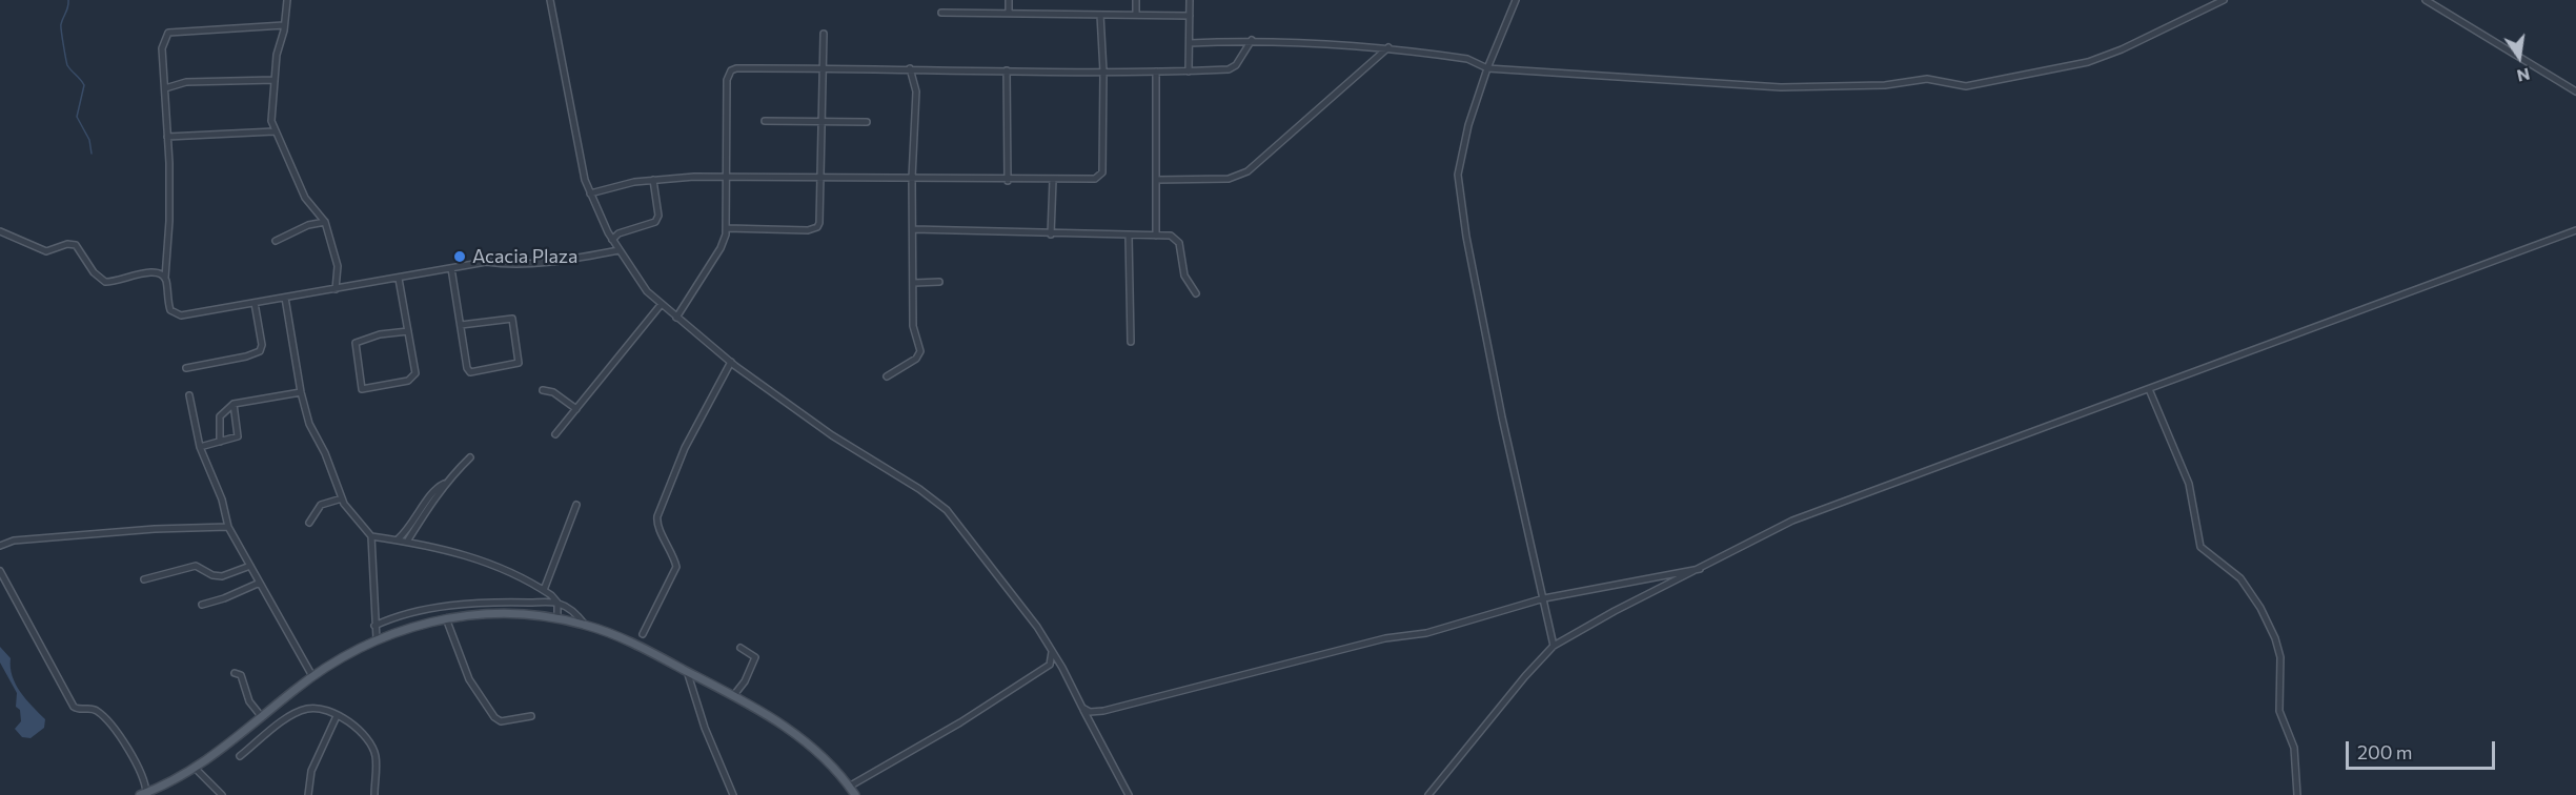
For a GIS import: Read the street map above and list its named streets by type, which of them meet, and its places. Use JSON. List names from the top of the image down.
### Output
{
  "places": ["Acacia Plaza"],
  "scale_bar": "200 m",
  "north": "bottom"
}
